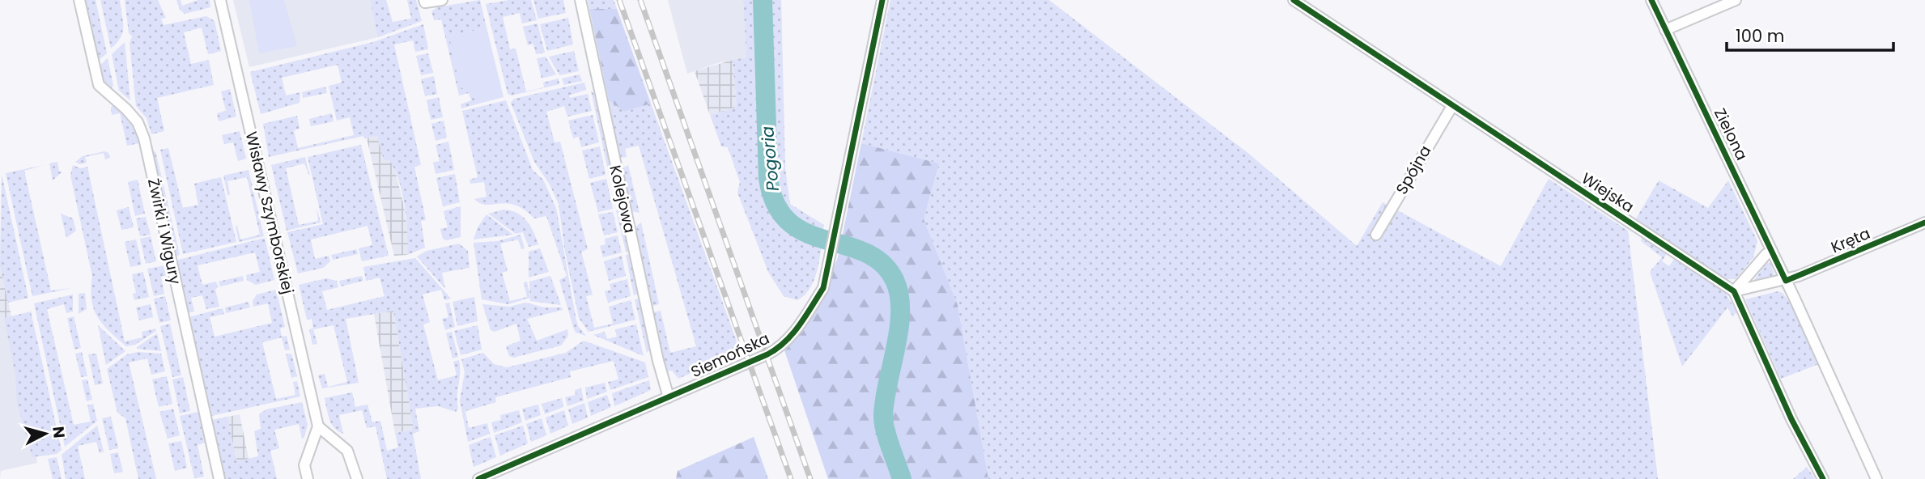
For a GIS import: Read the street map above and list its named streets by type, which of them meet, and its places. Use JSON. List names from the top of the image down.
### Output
{
  "streets": {
    "street": [
      "Zielona",
      "Spójna",
      "Wiejska",
      "Kolejowa",
      "Wisławy Szymborskiej",
      "Żwirki i Wigury",
      "Kręta",
      "Siemońska"
    ]
  },
  "crossings": [
    ["Zielona", "Kręta"],
    ["Spójna", "Wiejska"],
    ["Wiejska", "Kręta"],
    ["Kolejowa", "Siemońska"]
  ],
  "water": ["Pogoria"],
  "scale_bar": "100 m",
  "north": "right"
}
